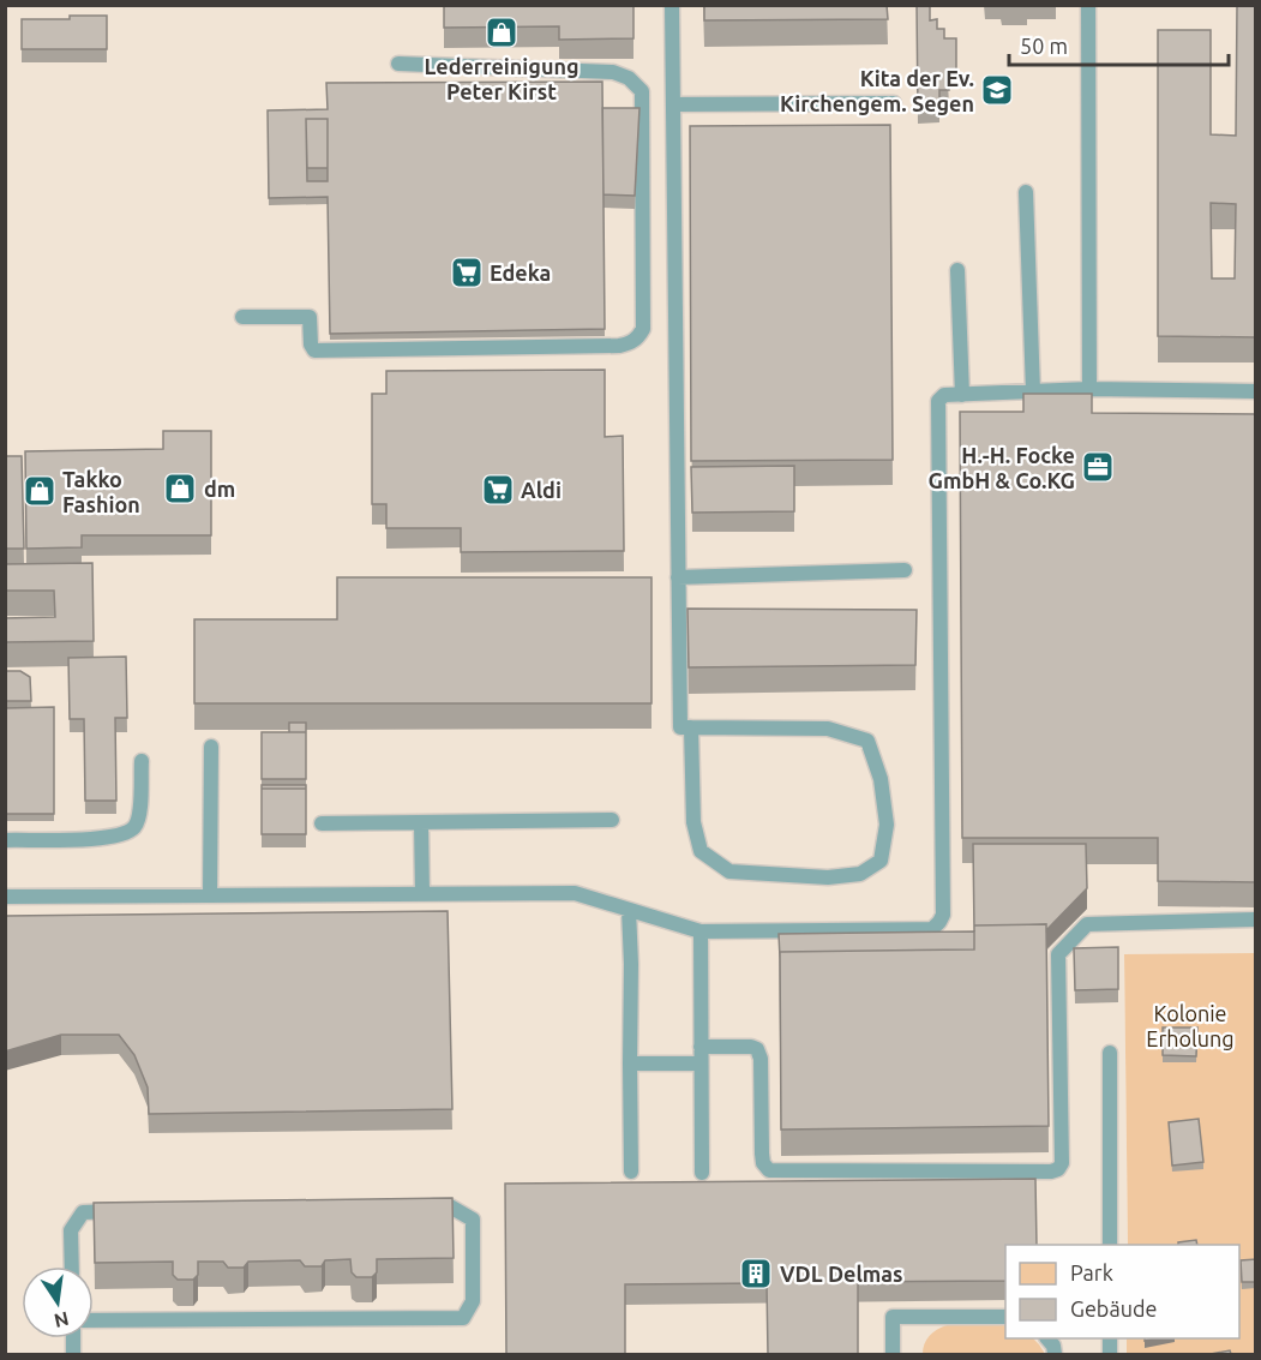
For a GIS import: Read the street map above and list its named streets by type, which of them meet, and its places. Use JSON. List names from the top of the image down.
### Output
{
  "parks": ["Kolonie Erholung"],
  "places": {
    "shop": ["Lederreinigung Peter Kirst", "dm", "Takko Fashion"],
    "school or university": ["Kita der Ev. Kirchengem. Segen"],
    "supermarket": ["Edeka", "Aldi"],
    "office": ["H.-H. Focke GmbH & Co.KG"],
    "building": ["VDL Delmas"]
  },
  "legend": ["Park", "Gebäude"],
  "scale_bar": "50 m",
  "north": "bottom"
}
